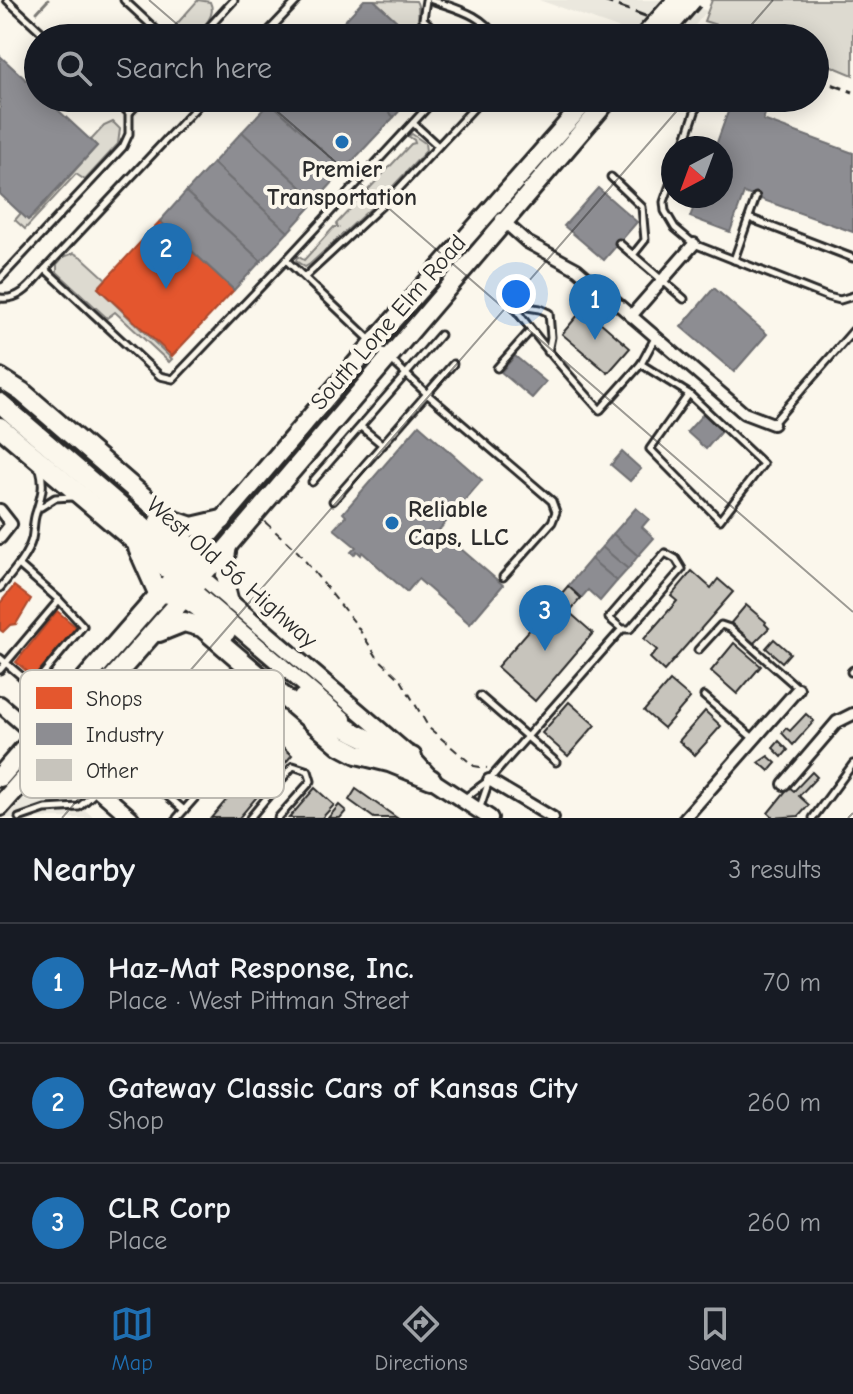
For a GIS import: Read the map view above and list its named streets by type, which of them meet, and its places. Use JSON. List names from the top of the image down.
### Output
{
  "streets": {
    "highway": ["West Old 56 Highway"],
    "main road": ["South Lone Elm Road"]
  },
  "crossings": [
    ["South Lone Elm Road", "West Old 56 Highway"]
  ],
  "places": ["Premier Transportation", "Reliable Caps, LLC"],
  "legend": ["Shops", "Industry", "Other"],
  "north": "bottom left",
  "page": {
    "search": "Search here",
    "pins": ["2", "1", "3"],
    "heading": ["Nearby", "3 results"],
    "list": [
      {
        "mark": "1",
        "name": "Haz-Mat Response, Inc.",
        "note": "Place · West Pittman Street",
        "value": "70 m"
      },
      {
        "mark": "2",
        "name": "Gateway Classic Cars of Kansas City",
        "note": "Shop",
        "value": "260 m"
      },
      {
        "mark": "3",
        "name": "CLR Corp",
        "note": "Place",
        "value": "260 m"
      }
    ],
    "nav": ["Map", "Directions", "Saved"]
  }
}
